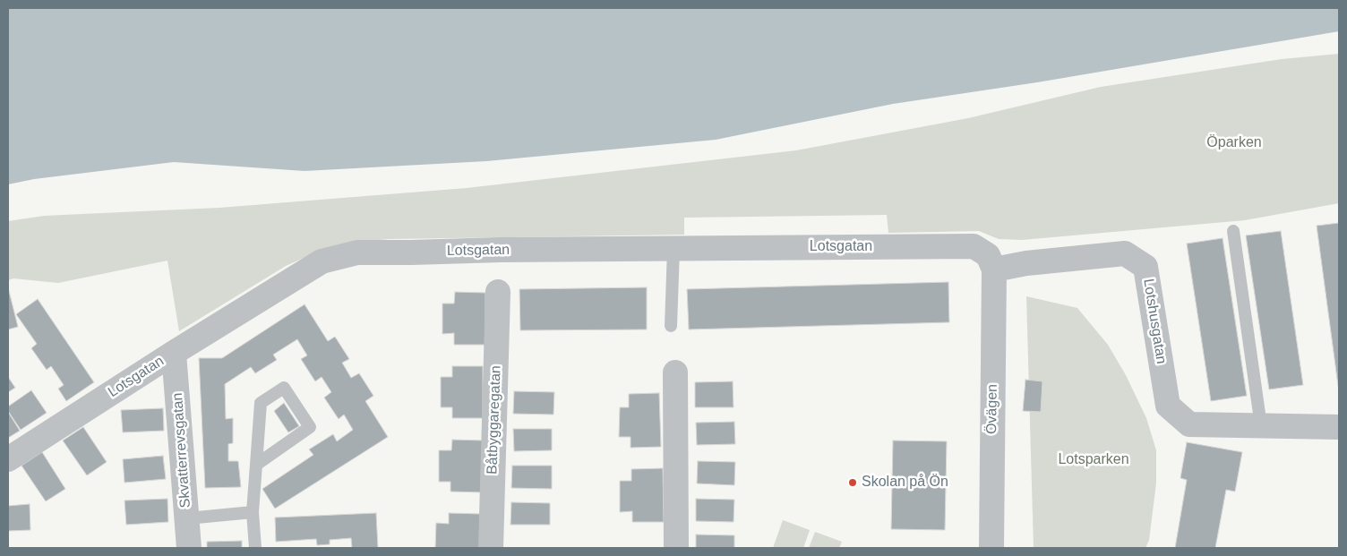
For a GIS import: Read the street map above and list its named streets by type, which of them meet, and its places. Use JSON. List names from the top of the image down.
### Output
{
  "streets": {
    "street": [
      "Lotsgatan",
      "Lotshusgatan",
      "Övägen",
      "Båtbyggaregatan",
      "Skvatterrevsgatan"
    ]
  },
  "crossings": [
    ["Lotsgatan", "Lotshusgatan"],
    ["Lotsgatan", "Övägen"],
    ["Lotsgatan", "Skvatterrevsgatan"],
    ["Lotshusgatan", "Övägen"]
  ],
  "parks": ["Öparken", "Lotsparken"],
  "places": ["Skolan på Ön"]
}
